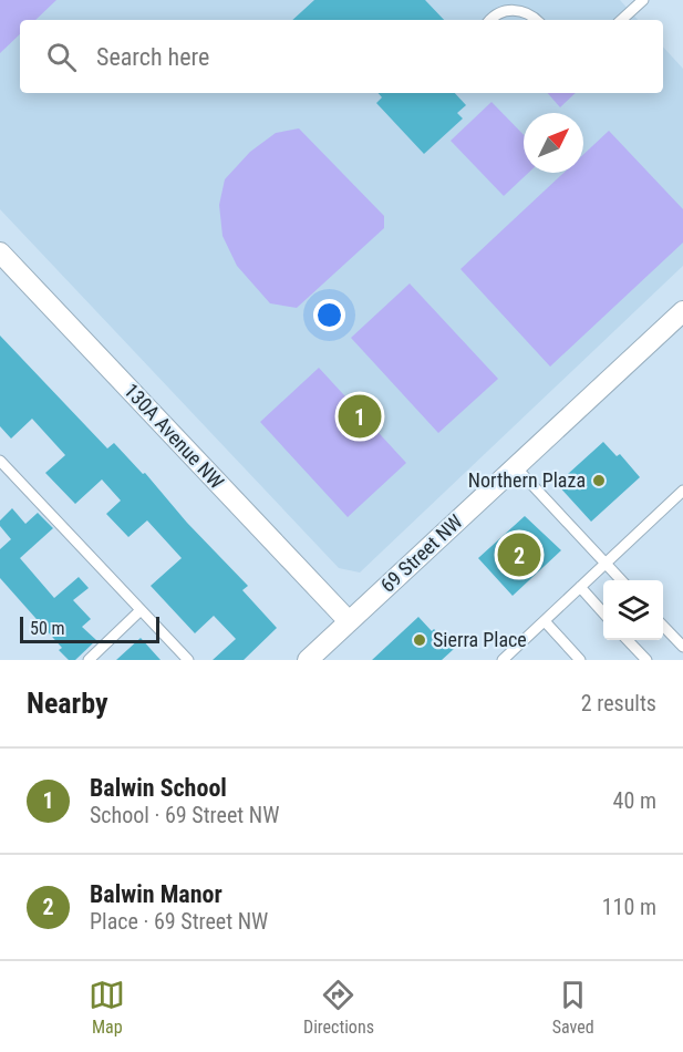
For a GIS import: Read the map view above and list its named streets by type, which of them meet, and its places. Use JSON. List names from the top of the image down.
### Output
{
  "streets": {
    "street": ["130A Avenue NW", "69 Street NW"]
  },
  "crossings": [
    ["130A Avenue NW", "69 Street NW"]
  ],
  "places": ["Northern Plaza", "Sierra Place"],
  "scale_bar": "50 m",
  "north": "top right",
  "page": {
    "search": "Search here",
    "pins": ["1", "2"],
    "scale": "50 m",
    "heading": ["Nearby", "2 results"],
    "list": [
      {
        "mark": "1",
        "name": "Balwin School",
        "note": "School · 69 Street NW",
        "value": "40 m"
      },
      {
        "mark": "2",
        "name": "Balwin Manor",
        "note": "Place · 69 Street NW",
        "value": "110 m"
      }
    ],
    "nav": ["Map", "Directions", "Saved"]
  }
}
